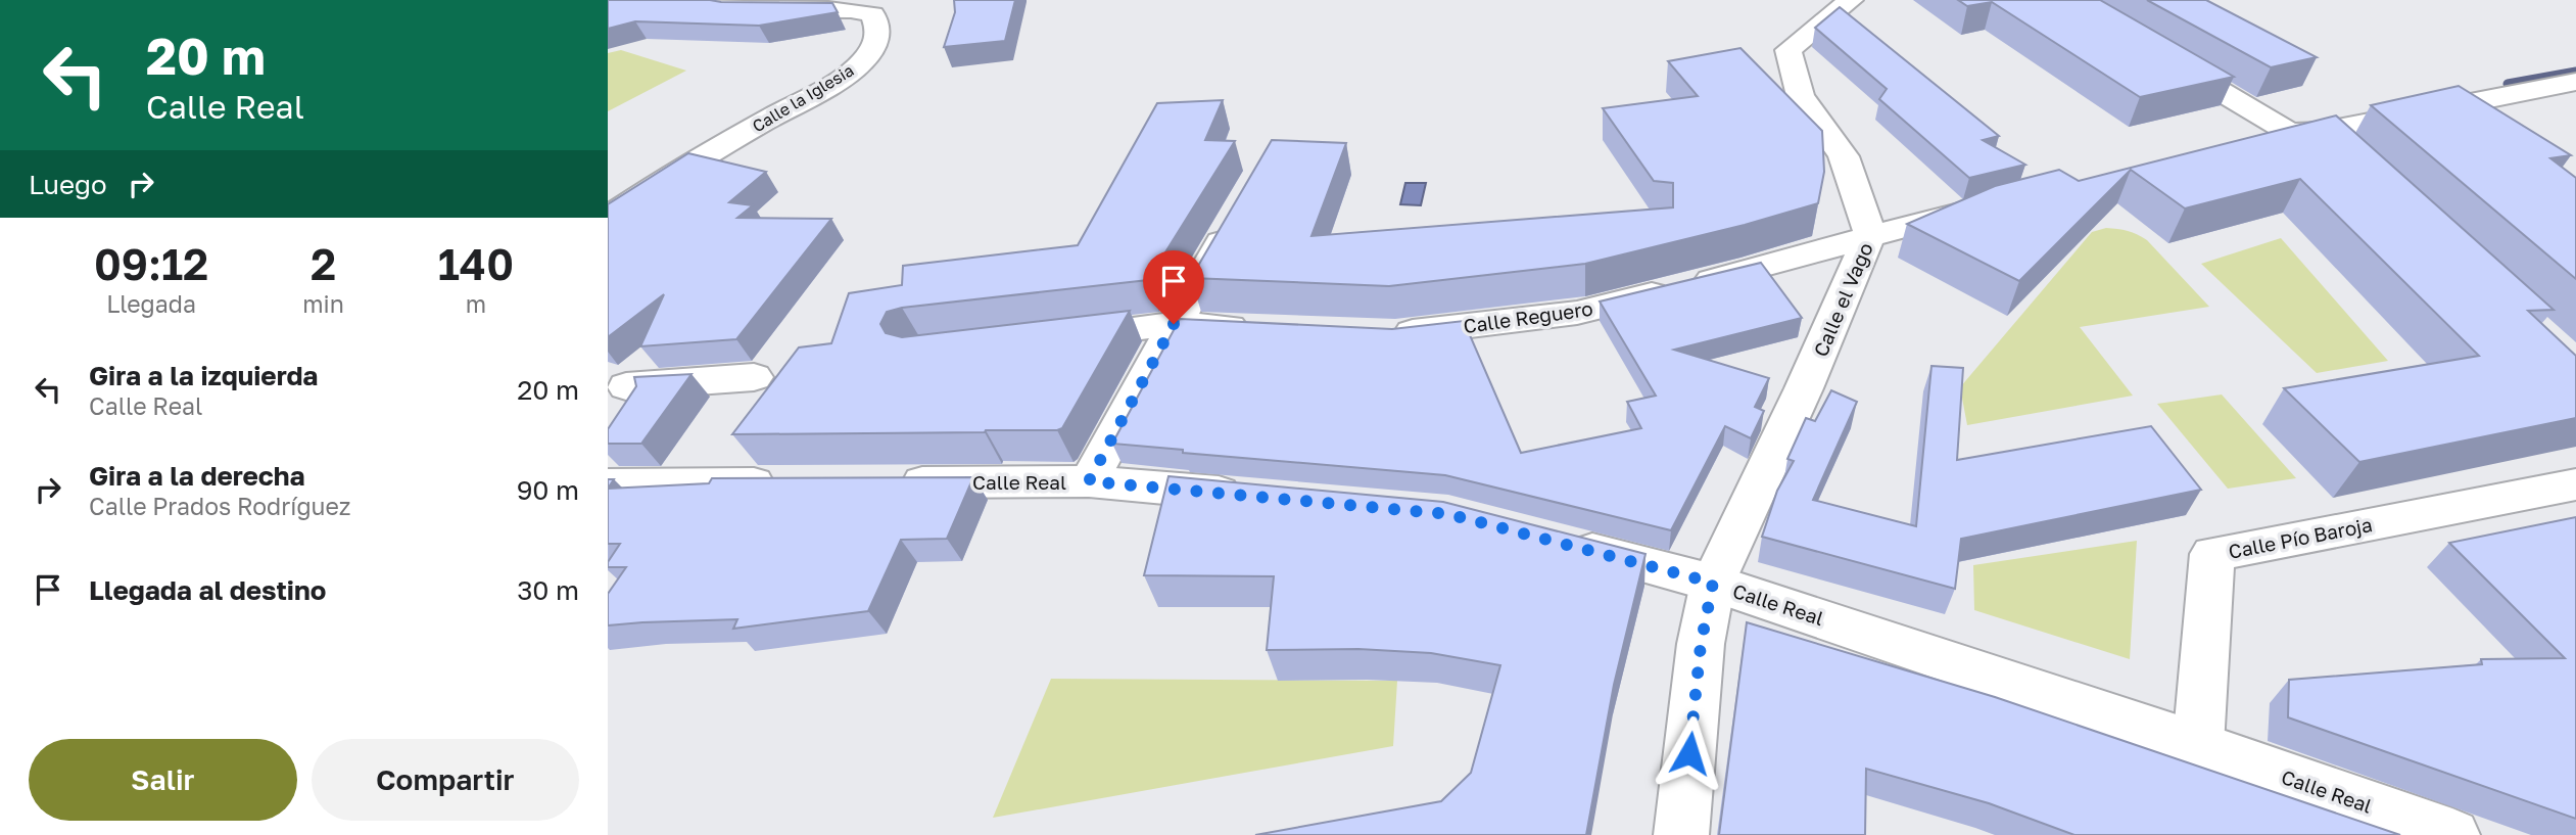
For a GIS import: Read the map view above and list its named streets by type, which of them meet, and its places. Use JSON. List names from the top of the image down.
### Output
{
  "streets": {
    "street": [
      "Calle la Iglesia",
      "Calle el Vago",
      "Calle Reguero",
      "Calle Real",
      "Calle Pío Baroja"
    ]
  },
  "crossings": [
    ["Calle el Vago", "Calle Reguero"],
    ["Calle el Vago", "Calle Real"],
    ["Calle Real", "Calle Pío Baroja"]
  ],
  "page": {
    "turn": ["20 m", "Calle Real"],
    "then": "Luego",
    "eta": [
      "09:12",
      "Llegada",
      "2",
      "min",
      "140",
      "m"
    ],
    "list": [
      {
        "name": "Gira a la izquierda",
        "note": "Calle Real",
        "value": "20 m"
      },
      {
        "name": "Gira a la derecha",
        "note": "Calle Prados Rodríguez",
        "value": "90 m"
      },
      {
        "name": "Llegada al destino",
        "value": "30 m"
      }
    ],
    "buttons": ["Salir", "Compartir"]
  }
}
